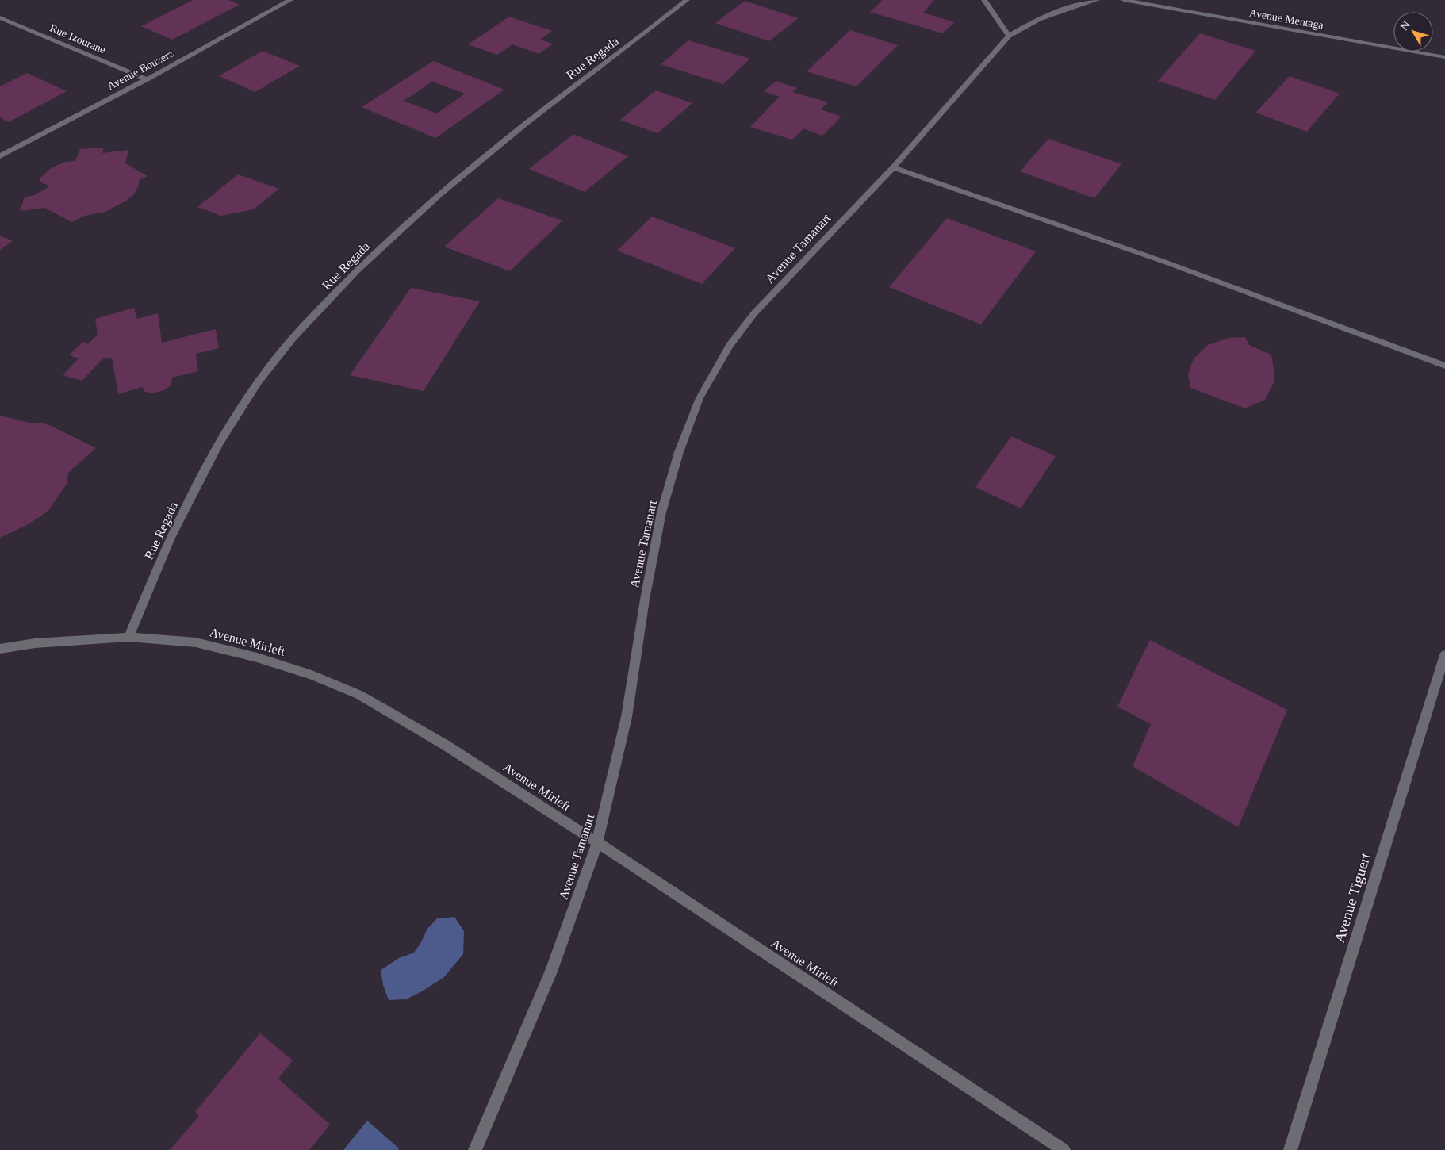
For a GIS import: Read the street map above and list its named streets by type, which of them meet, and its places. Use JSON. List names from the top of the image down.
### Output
{
  "streets": {
    "street": [
      "Avenue Mentaga",
      "Rue Izourane",
      "Rue Regada",
      "Avenue Bouzerz",
      "Avenue Tamanart",
      "Avenue Mirleft",
      "Avenue Tiguert"
    ]
  },
  "crossings": [
    ["Rue Izourane", "Avenue Bouzerz"],
    ["Rue Regada", "Avenue Mirleft"],
    ["Avenue Tamanart", "Avenue Mirleft"]
  ],
  "north": "top left"
}
